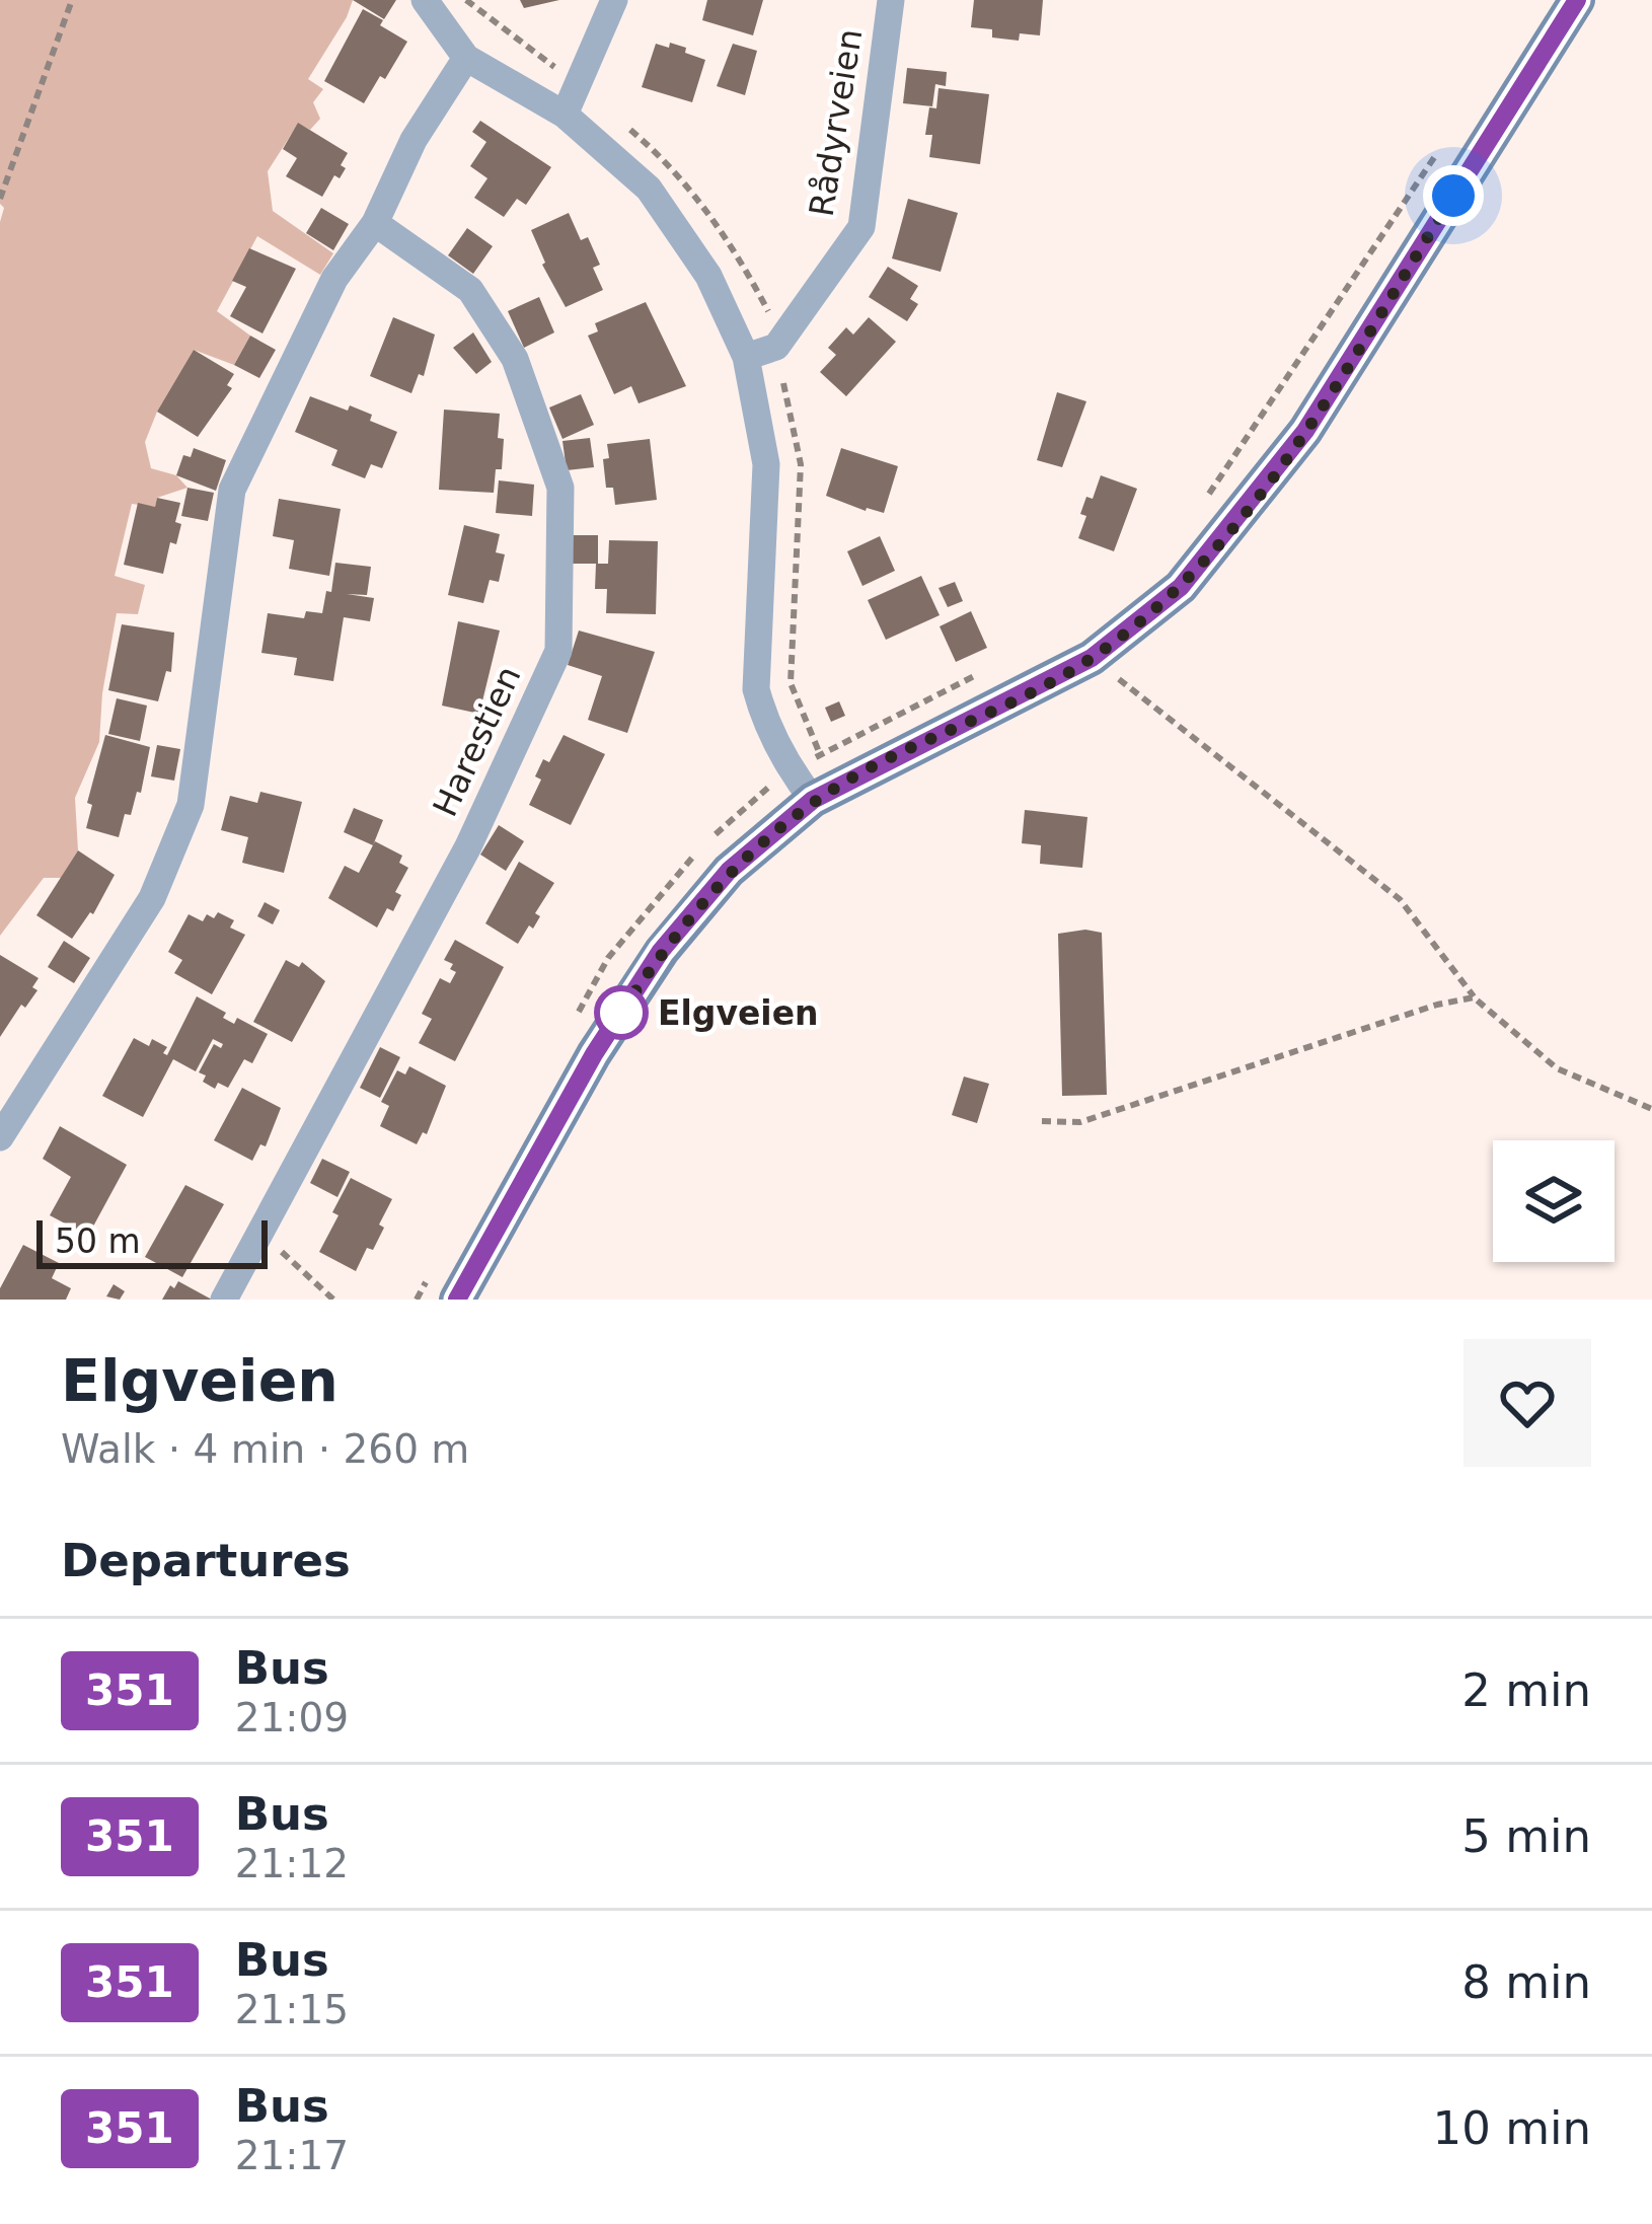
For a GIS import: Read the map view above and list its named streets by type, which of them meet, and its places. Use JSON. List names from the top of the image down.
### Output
{
  "streets": {
    "street": ["Rådyrveien", "Harestien"]
  },
  "places": ["Elgveien"],
  "lines": ["bus line 351"],
  "scale_bar": "50 m",
  "page": {
    "scale": "50 m",
    "heading": [
      ["Elgveien", "Walk · 4 min · 260 m"],
      "Departures"
    ],
    "list": [
      {
        "mark": "351",
        "name": "Bus",
        "note": "21:09",
        "value": "2 min"
      },
      {
        "mark": "351",
        "name": "Bus",
        "note": "21:12",
        "value": "5 min"
      },
      {
        "mark": "351",
        "name": "Bus",
        "note": "21:15",
        "value": "8 min"
      },
      {
        "mark": "351",
        "name": "Bus",
        "note": "21:17",
        "value": "10 min"
      }
    ]
  }
}
